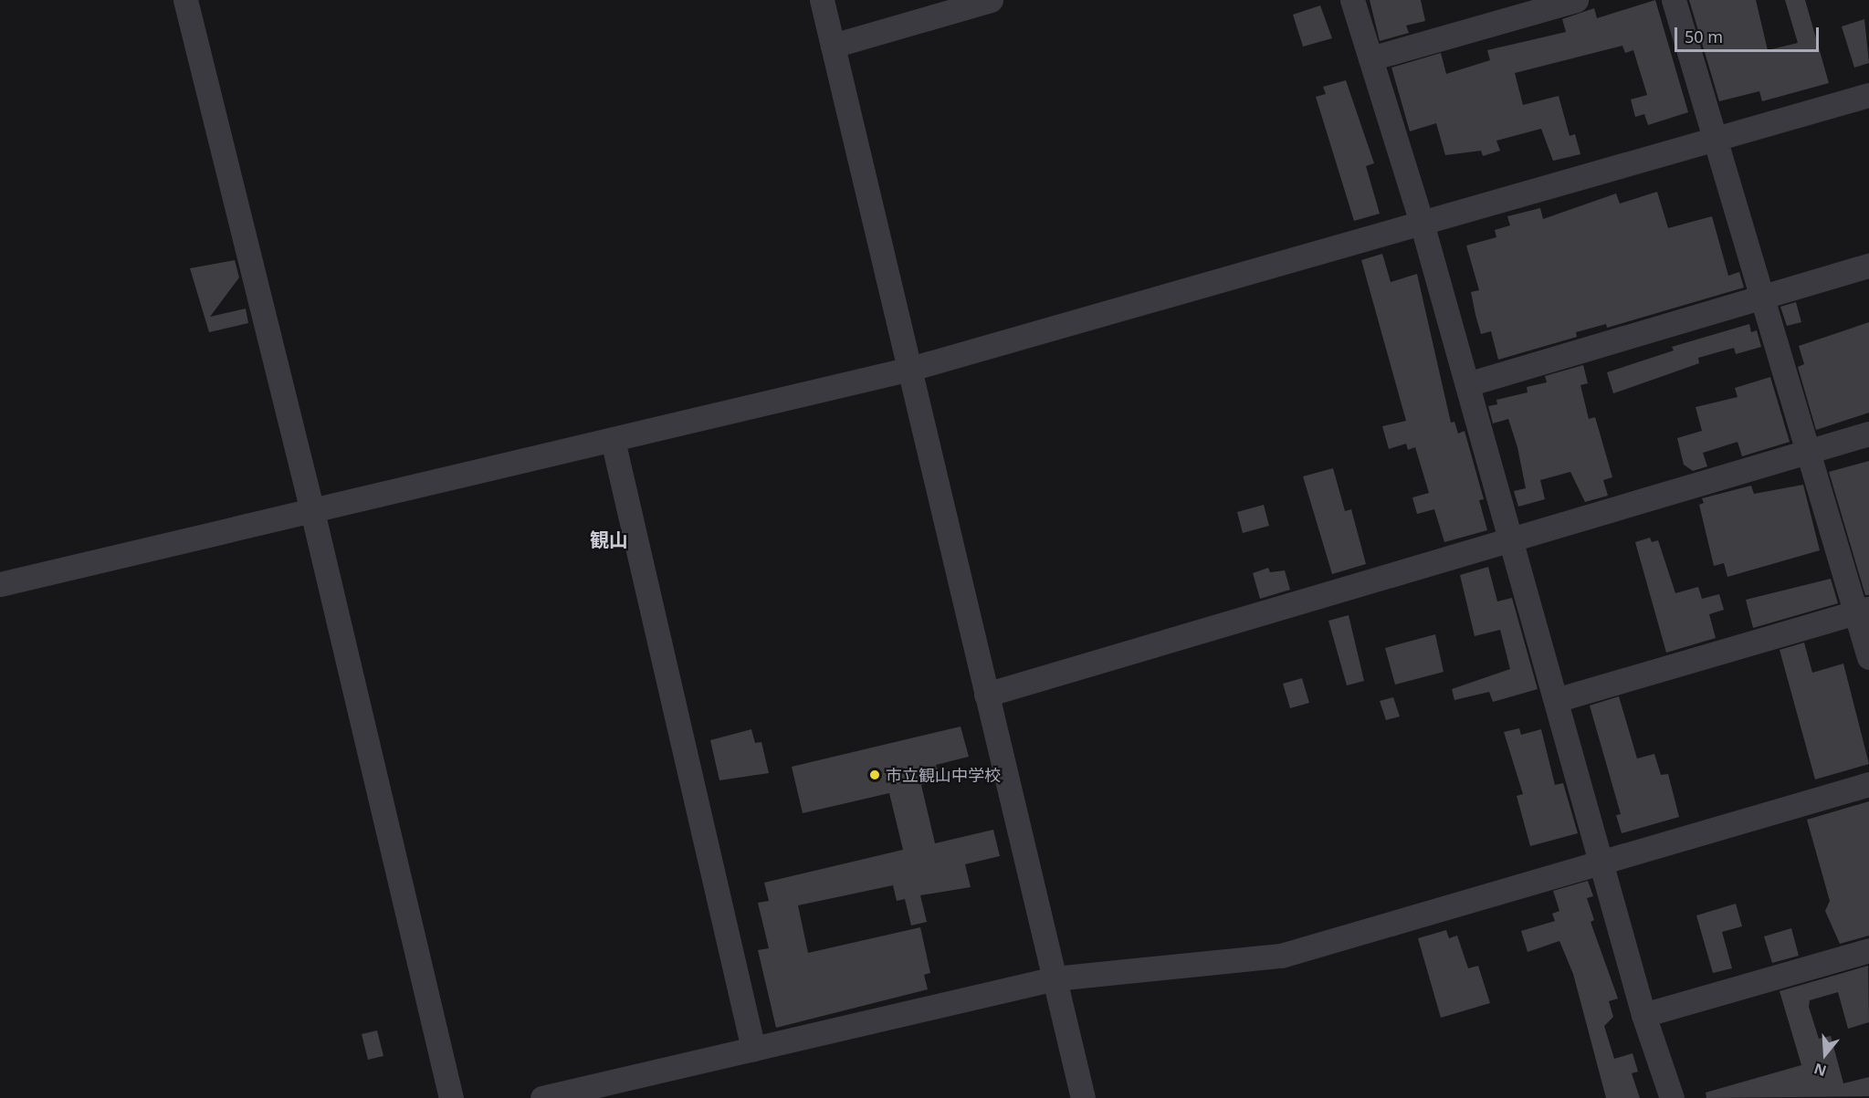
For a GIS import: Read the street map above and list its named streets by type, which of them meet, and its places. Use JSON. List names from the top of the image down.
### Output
{
  "districts": ["観山"],
  "places": ["市立観山中学校"],
  "scale_bar": "50 m",
  "north": "bottom"
}
